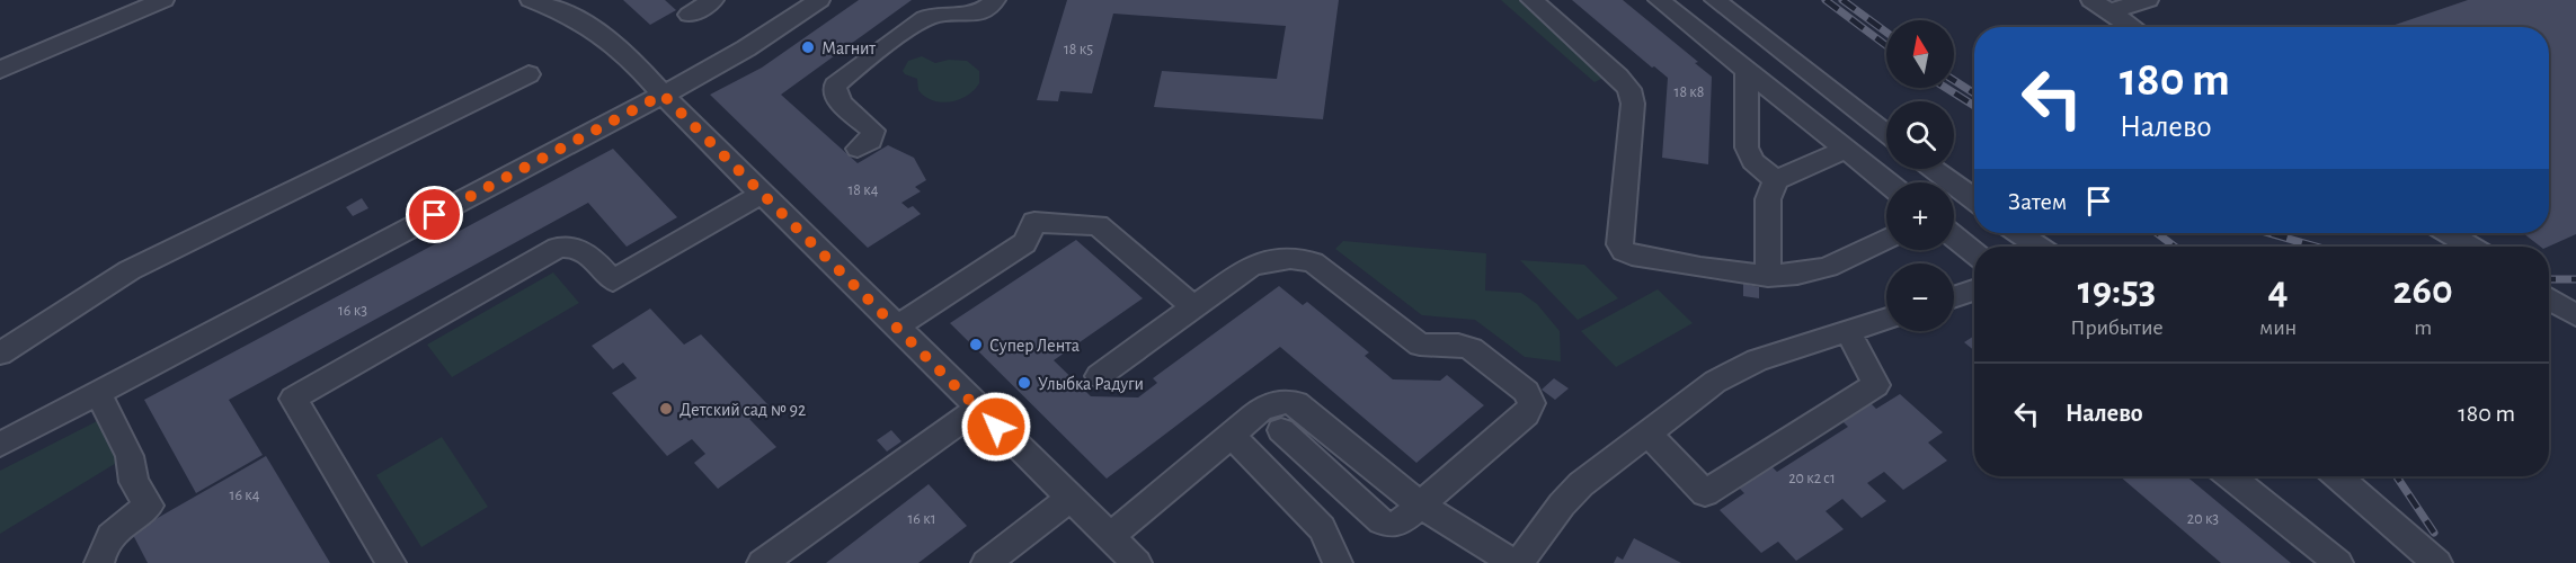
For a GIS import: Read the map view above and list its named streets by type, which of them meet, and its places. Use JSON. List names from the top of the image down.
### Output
{
  "places": [
    "Магнит",
    "Супер Лента",
    "Улыбка Радуги",
    "Детский сад № 92"
  ],
  "house_numbers": [
    "18 к5",
    "18 к8",
    "18 к4",
    "16 к3",
    "20 к2 с1",
    "16 к4",
    "16 к1",
    "20 к3"
  ],
  "north": "top",
  "page": {
    "map_buttons": ["+", "−"],
    "turn": ["180 m", "Налево"],
    "then": "Затем",
    "eta": [
      "19:53",
      "Прибытие",
      "4",
      "мин",
      "260",
      "m"
    ],
    "list": [
      {
        "name": "Налево",
        "value": "180 m"
      }
    ]
  }
}
